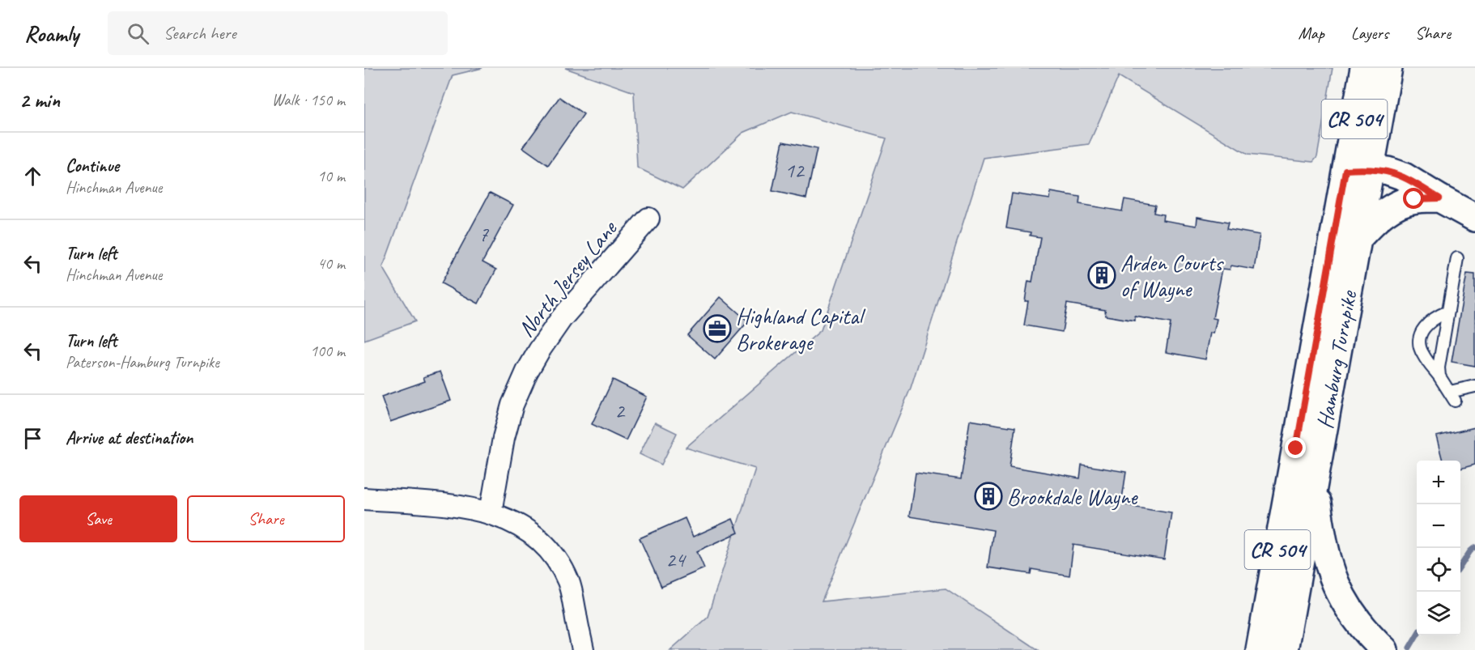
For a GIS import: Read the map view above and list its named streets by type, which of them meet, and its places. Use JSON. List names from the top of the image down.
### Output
{
  "streets": {
    "main road": ["CR 504", "Hamburg Turnpike"],
    "street": ["North Jersey Lane"]
  },
  "crossings": [
    ["CR 504", "Hamburg Turnpike"]
  ],
  "places": {
    "building": ["Arden Courts of Wayne", "Brookdale Wayne"],
    "office": ["Highland Capital Brokerage"]
  },
  "house_numbers": [
    "12",
    "7",
    "2",
    "24"
  ],
  "page": {
    "header": "Roamly",
    "search": "Search here",
    "nav": ["Map", "Layers", "Share"],
    "heading": ["2 min", "Walk · 150 m"],
    "list": [
      ["Continue", "Hinchman Avenue", "10 m"],
      ["Turn left", "Hinchman Avenue", "40 m"],
      ["Turn left", "Paterson-Hamburg Turnpike", "100 m"],
      "Arrive at destination"
    ],
    "map_buttons": ["+", "−"],
    "buttons": ["Save", "Share"]
  }
}
